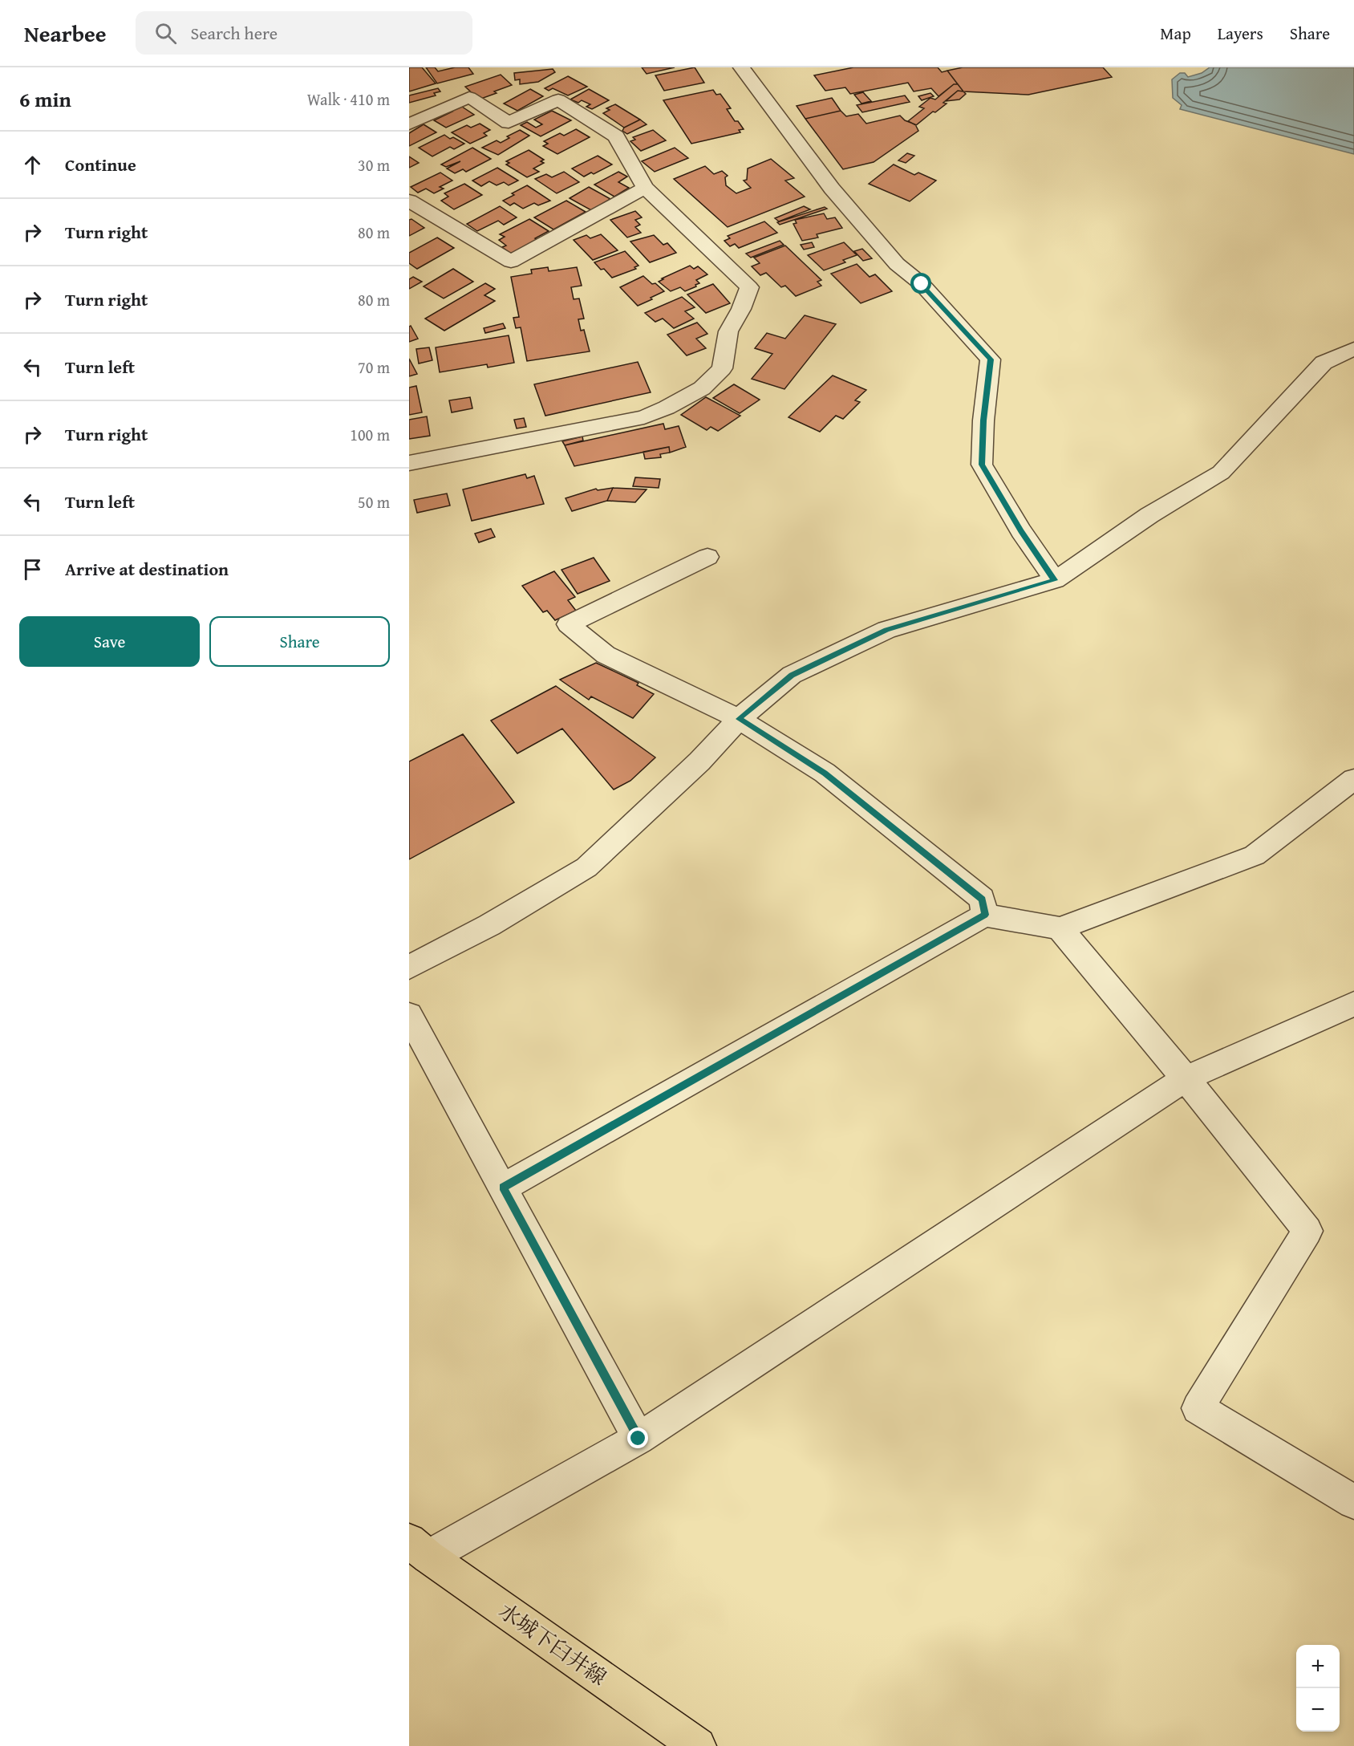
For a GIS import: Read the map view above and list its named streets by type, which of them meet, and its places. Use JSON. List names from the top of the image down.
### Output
{
  "streets": {
    "main road": ["水城下臼井線"]
  },
  "page": {
    "header": "Nearbee",
    "search": "Search here",
    "nav": ["Map", "Layers", "Share"],
    "heading": ["6 min", "Walk · 410 m"],
    "list": [
      ["Continue", "30 m"],
      ["Turn right", "80 m"],
      ["Turn right", "80 m"],
      ["Turn left", "70 m"],
      ["Turn right", "100 m"],
      ["Turn left", "50 m"],
      "Arrive at destination"
    ],
    "buttons": ["Save", "Share"],
    "map_buttons": ["+", "−"]
  }
}
